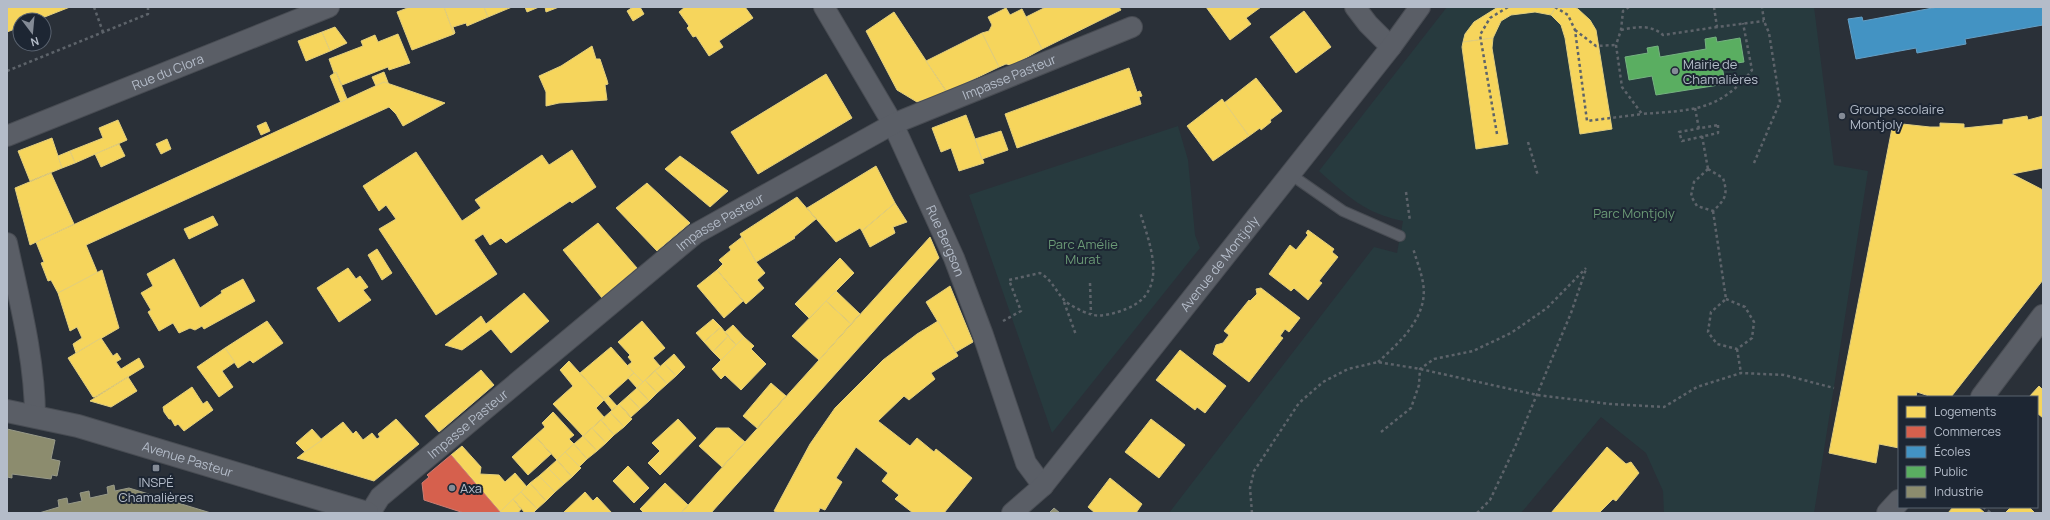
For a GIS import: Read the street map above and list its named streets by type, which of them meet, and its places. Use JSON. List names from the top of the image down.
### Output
{
  "streets": {
    "street": [
      "Rue du Clora",
      "Impasse Pasteur",
      "Rue Bergson",
      "Avenue de Montjoly",
      "Avenue Pasteur"
    ]
  },
  "crossings": [
    ["Impasse Pasteur", "Rue Bergson"],
    ["Impasse Pasteur", "Avenue Pasteur"],
    ["Rue Bergson", "Avenue de Montjoly"]
  ],
  "parks": ["Parc Montjoly", "Parc Amélie Murat"],
  "places": {
    "other": ["Mairie de Chamalières", "Groupe scolaire Montjoly", "Axa"],
    "transit": ["INSPÉ Chamalières"]
  },
  "legend": [
    "Logements",
    "Commerces",
    "Écoles",
    "Public",
    "Industrie"
  ],
  "north": "bottom"
}
